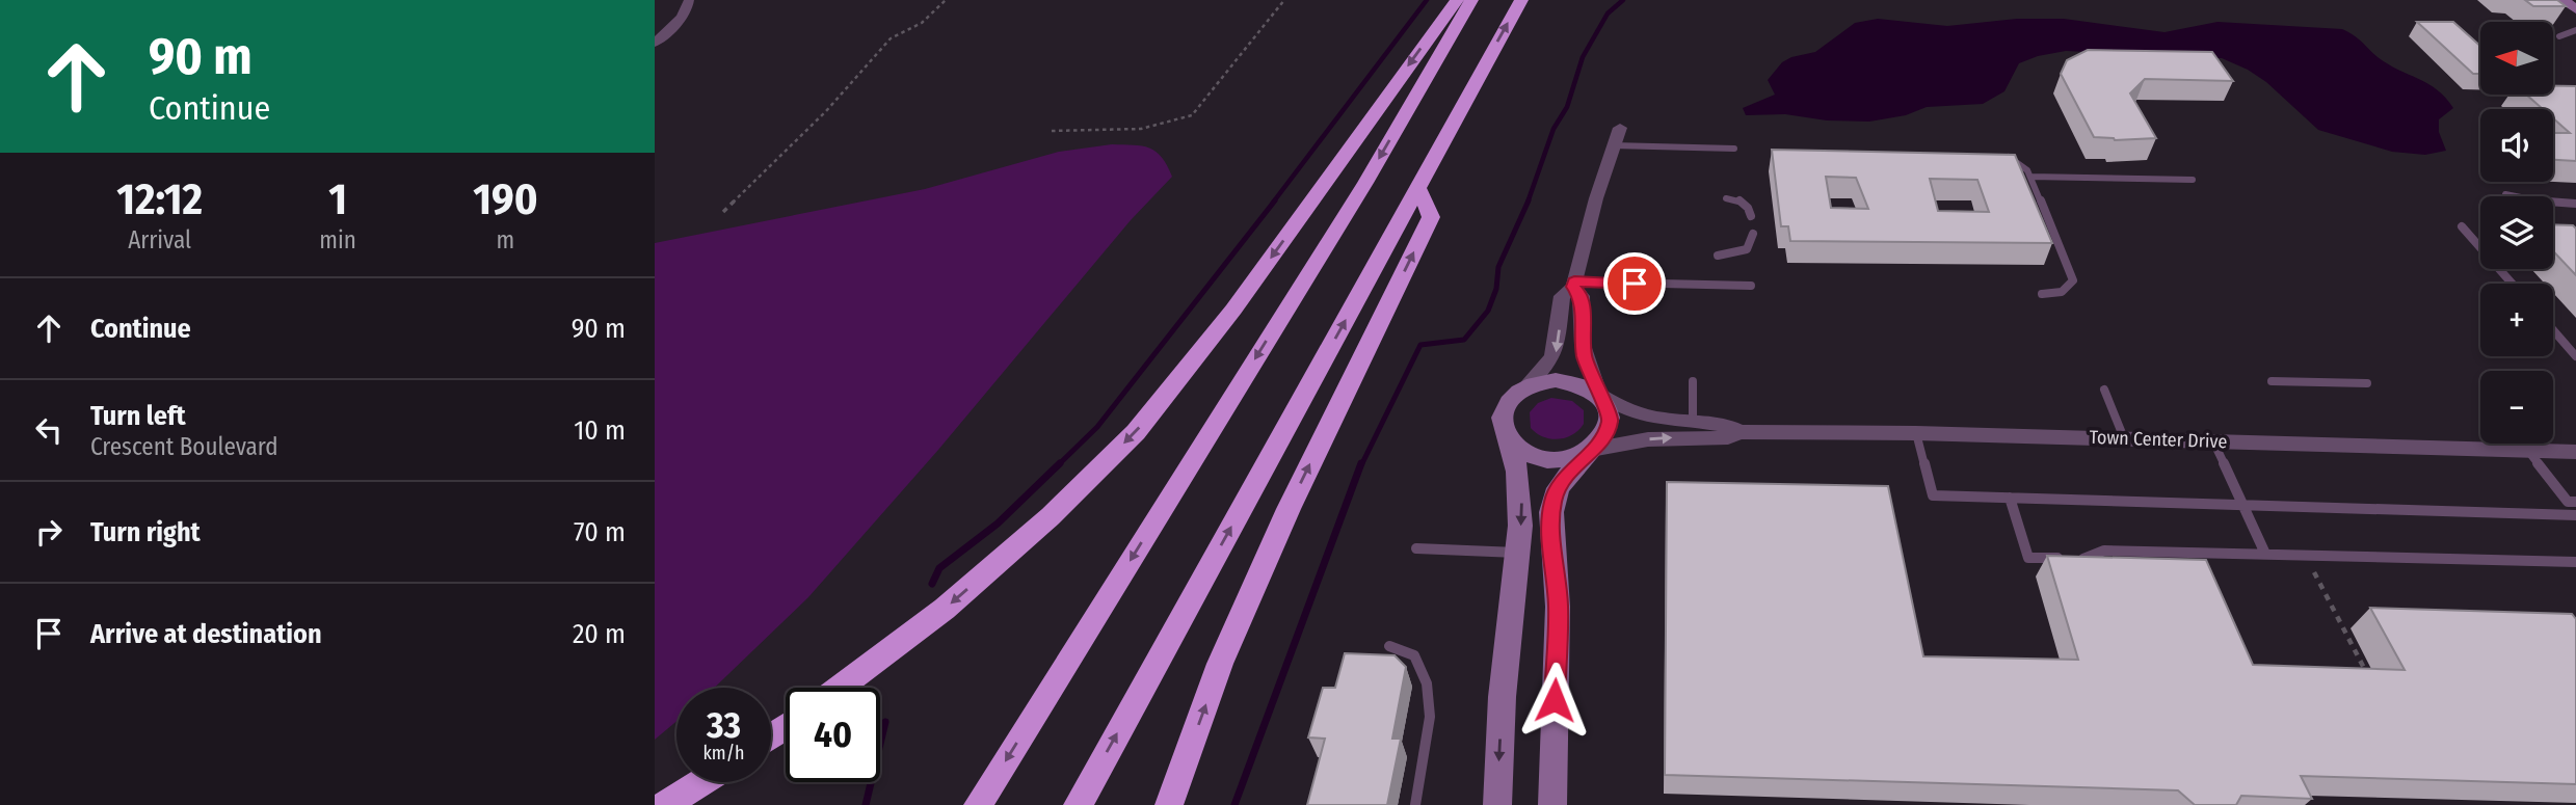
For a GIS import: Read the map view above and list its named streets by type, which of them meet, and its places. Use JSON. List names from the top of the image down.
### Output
{
  "streets": {
    "street": ["Town Center Drive"]
  },
  "north": "left",
  "page": {
    "turn": ["90 m", "Continue"],
    "map_buttons": ["+", "−"],
    "eta": [
      "12:12",
      "Arrival",
      "1",
      "min",
      "190",
      "m"
    ],
    "list": [
      {
        "name": "Continue",
        "value": "90 m"
      },
      {
        "name": "Turn left",
        "note": "Crescent Boulevard",
        "value": "10 m"
      },
      {
        "name": "Turn right",
        "value": "70 m"
      },
      {
        "name": "Arrive at destination",
        "value": "20 m"
      }
    ],
    "speed": "33 km/h",
    "limit": "40"
  }
}
